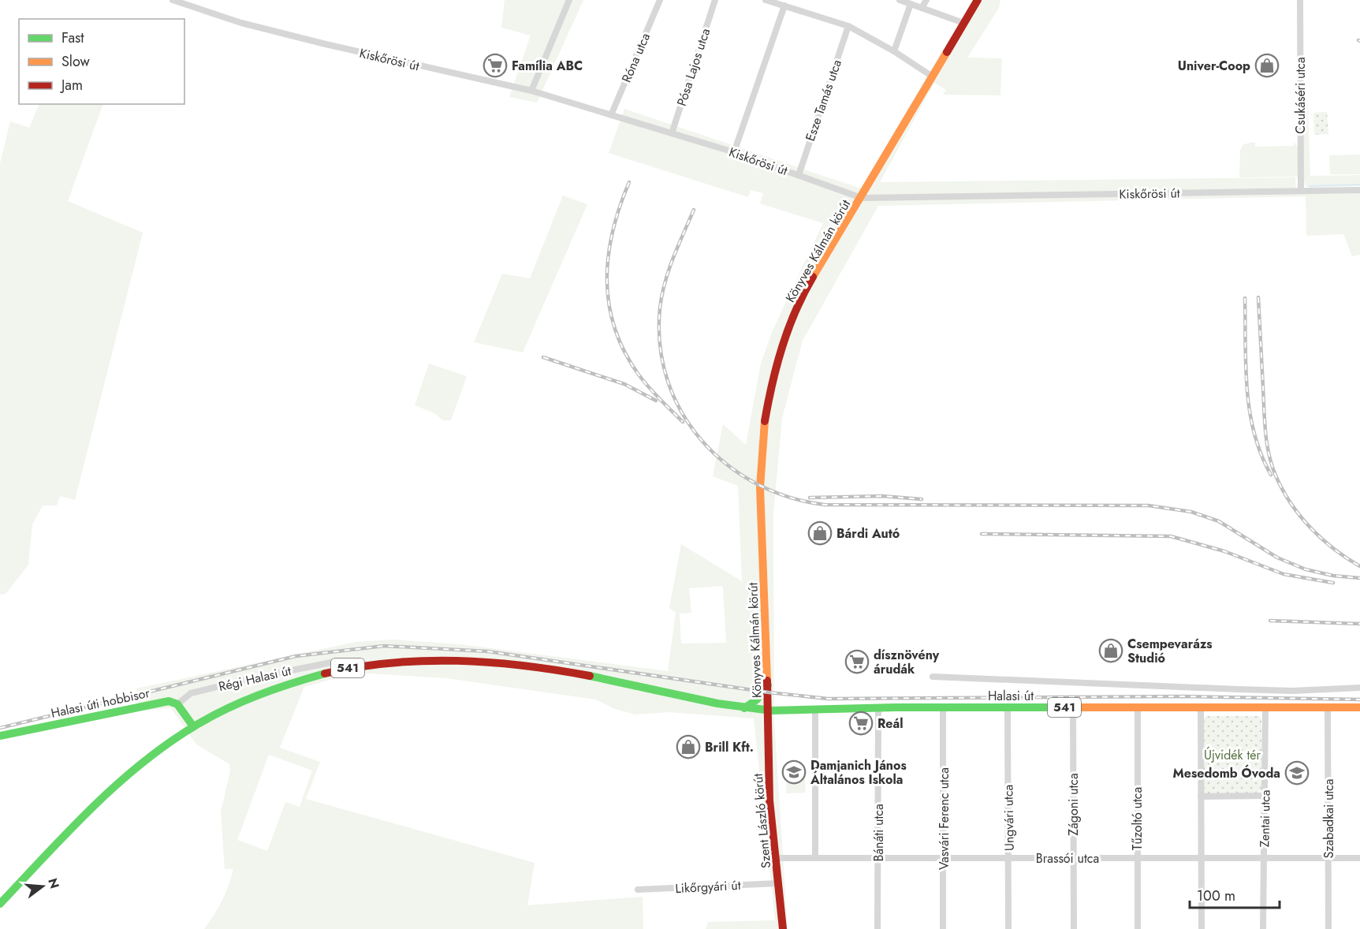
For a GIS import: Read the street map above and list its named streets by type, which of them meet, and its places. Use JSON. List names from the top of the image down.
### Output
{
  "streets": {
    "main road": [
      "Könyves Kálmán körút",
      "541",
      "Halasi út",
      "Halasi úti hobbisor",
      "Szent László körút"
    ],
    "street": [
      "Róna utca",
      "Kiskőrösi út",
      "Pósa Lajos utca",
      "Csukáséri utca",
      "Esze Tamás utca",
      "Régi Halasi út",
      "Zágoni utca",
      "Ungvári utca",
      "Vasvári Ferenc utca",
      "Tűzoltó utca",
      "Zentai utca",
      "Szabadkai utca",
      "Bánáti utca",
      "Brassói utca",
      "Likőrgyári út"
    ]
  },
  "crossings": [
    ["Róna utca", "Kiskőrösi út"],
    ["Kiskőrösi út", "Pósa Lajos utca"],
    ["Kiskőrösi út", "Csukáséri utca"],
    ["Kiskőrösi út", "Esze Tamás utca"],
    ["Kiskőrösi út", "Könyves Kálmán körút"],
    ["Könyves Kálmán körút", "Halasi út"],
    ["Könyves Kálmán körút", "Szent László körút"],
    ["541", "Halasi út"],
    ["Régi Halasi út", "Halasi úti hobbisor"],
    ["Halasi út", "Zágoni utca"],
    ["Halasi út", "Ungvári utca"],
    ["Halasi út", "Vasvári Ferenc utca"],
    ["Halasi út", "Tűzoltó utca"],
    ["Halasi út", "Zentai utca"],
    ["Halasi út", "Szabadkai utca"],
    ["Halasi út", "Szent László körút"],
    ["Halasi út", "Bánáti utca"],
    ["Zágoni utca", "Brassói utca"],
    ["Ungvári utca", "Brassói utca"],
    ["Vasvári Ferenc utca", "Brassói utca"],
    ["Tűzoltó utca", "Brassói utca"],
    ["Zentai utca", "Brassói utca"],
    ["Szabadkai utca", "Brassói utca"],
    ["Szent László körút", "Brassói utca"],
    ["Szent László körút", "Likőrgyári út"],
    ["Bánáti utca", "Brassói utca"]
  ],
  "parks": ["Újvidék tér"],
  "places": {
    "supermarket": ["Família ABC", "dísznövény árudák", "Reál"],
    "shop": [
      "Univer-Coop",
      "Bárdi Autó",
      "Csempevarázs Studió",
      "Brill Kft."
    ],
    "school or university": ["Damjanich János Általános Iskola", "Mesedomb Óvoda"]
  },
  "legend": ["Fast", "Slow", "Jam"],
  "scale_bar": "100 m",
  "north": "right"
}
